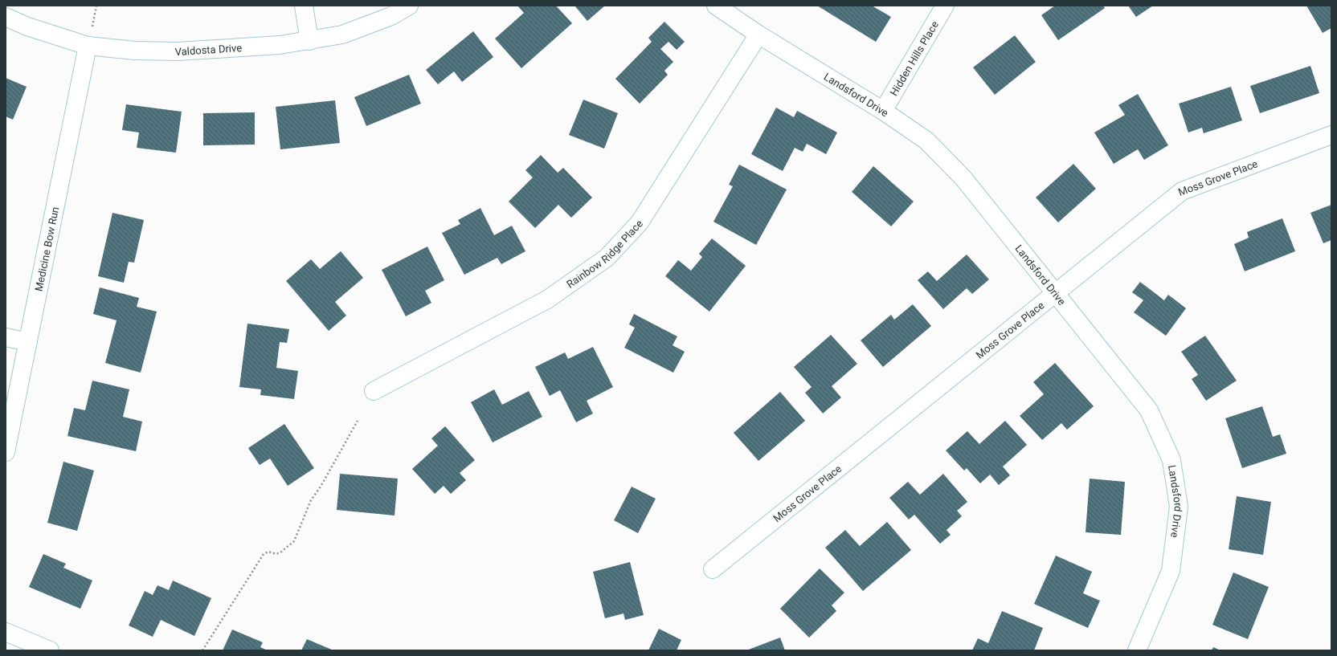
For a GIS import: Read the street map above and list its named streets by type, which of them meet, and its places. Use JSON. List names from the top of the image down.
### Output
{
  "streets": {
    "street": [
      "Valdosta Drive",
      "Hidden Hills Place",
      "Landsford Drive",
      "Moss Grove Place",
      "Medicine Bow Run",
      "Rainbow Ridge Place"
    ]
  },
  "crossings": [
    ["Valdosta Drive", "Medicine Bow Run"],
    ["Hidden Hills Place", "Landsford Drive"],
    ["Landsford Drive", "Moss Grove Place"],
    ["Landsford Drive", "Rainbow Ridge Place"]
  ]
}
